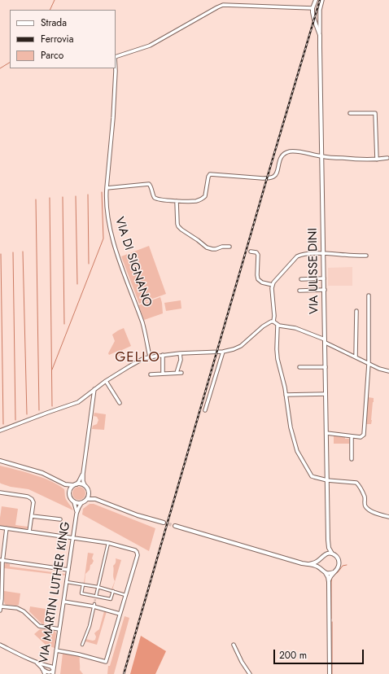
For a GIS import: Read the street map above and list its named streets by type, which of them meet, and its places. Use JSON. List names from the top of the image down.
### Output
{
  "streets": {
    "street": ["VIA DI SIGNANO", "VIA ULISSE DINI", "VIA MARTIN LUTHER KING"]
  },
  "crossings": [
    ["VIA DI SIGNANO", "VIA ULISSE DINI"]
  ],
  "districts": ["GELLO"],
  "legend": ["Strada", "Ferrovia", "Parco"],
  "scale_bar": "200 m"
}
